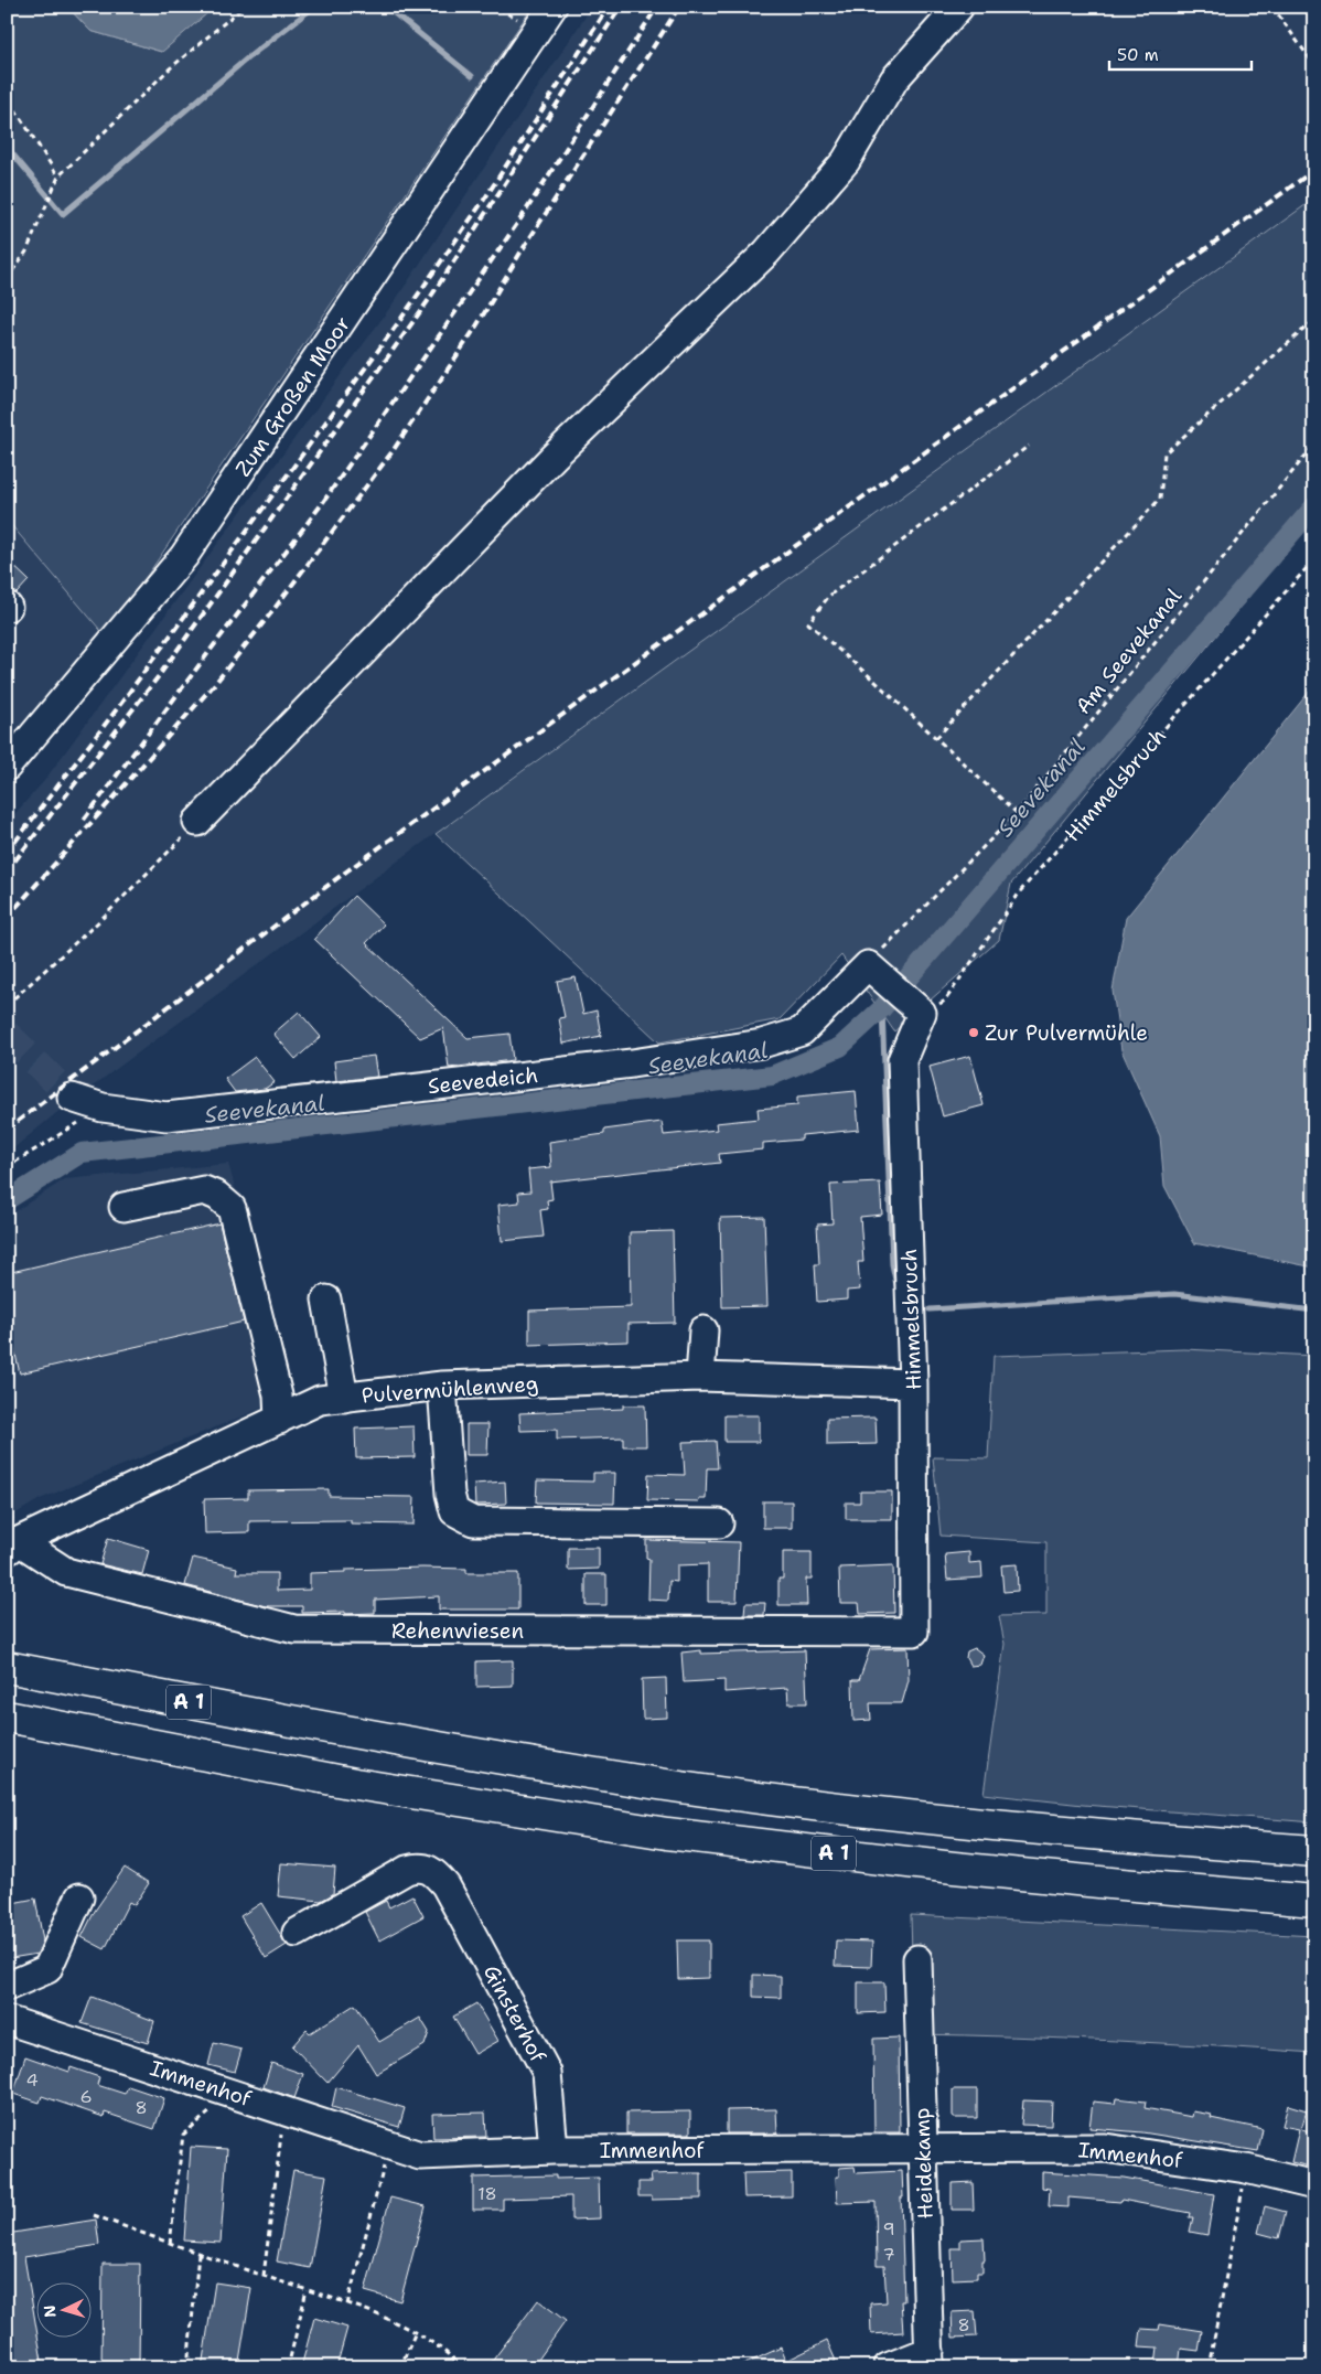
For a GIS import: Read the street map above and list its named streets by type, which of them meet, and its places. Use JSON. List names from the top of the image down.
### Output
{
  "streets": {
    "highway": ["A 1"],
    "street": [
      "Zum Großen Moor",
      "Himmelsbruch",
      "Seevedeich",
      "Pulvermühlenweg",
      "Rehenwiesen",
      "Ginsterhof",
      "Immenhof",
      "Heidekamp"
    ],
    "path": ["Am Seevekanal"]
  },
  "crossings": [
    ["Am Seevekanal", "Seevedeich"],
    ["Himmelsbruch", "Pulvermühlenweg"],
    ["Himmelsbruch", "Rehenwiesen"],
    ["Pulvermühlenweg", "Rehenwiesen"],
    ["Ginsterhof", "Immenhof"],
    ["Immenhof", "Heidekamp"]
  ],
  "water": ["Seevekanal"],
  "places": ["Zur Pulvermühle"],
  "house_numbers": [
    "4",
    "6",
    "8",
    "18",
    "9",
    "7",
    "8"
  ],
  "scale_bar": "50 m",
  "north": "left"
}
